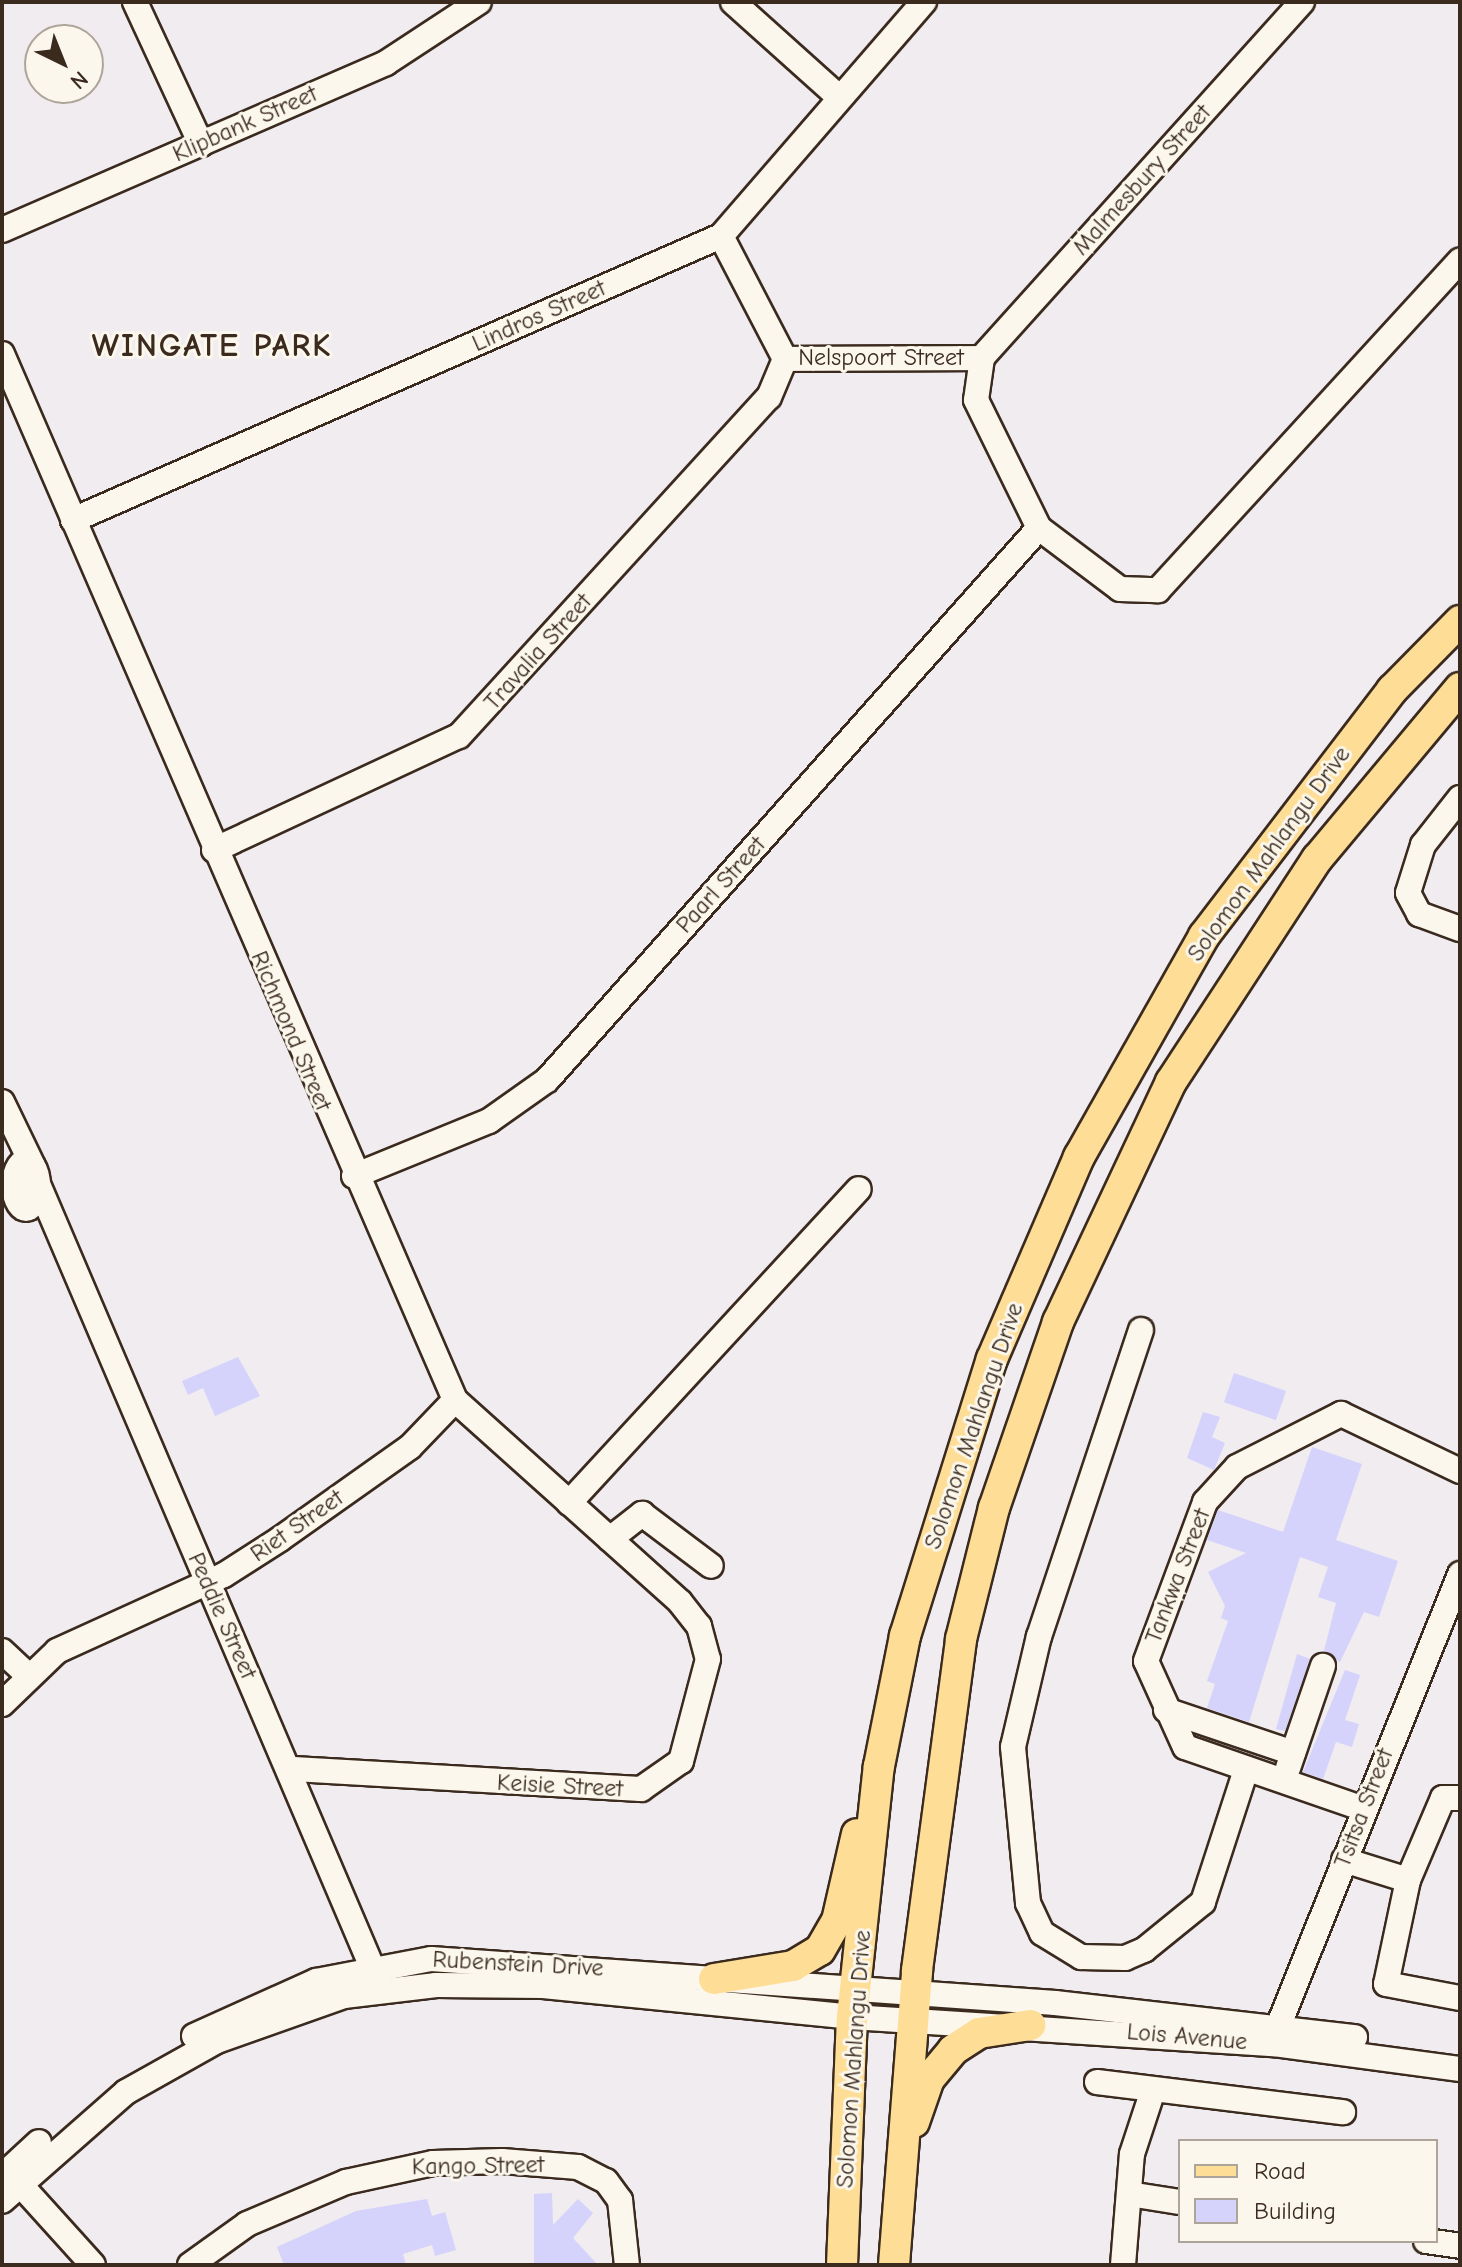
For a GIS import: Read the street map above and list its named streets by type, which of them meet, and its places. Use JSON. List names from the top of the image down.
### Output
{
  "streets": {
    "main road": ["Solomon Mahlangu Drive"],
    "street": [
      "Klipbank Street",
      "Malmesbury Street",
      "Lindros Street",
      "Nelspoort Street",
      "Travalia Street",
      "Paarl Street",
      "Richmond Street",
      "Riet Street",
      "Tankwa Street",
      "Peddie Street",
      "Keisie Street",
      "Tsitsa Street",
      "Rubenstein Drive",
      "Lois Avenue",
      "Kango Street"
    ]
  },
  "crossings": [
    ["Malmesbury Street", "Nelspoort Street"],
    ["Lindros Street", "Nelspoort Street"],
    ["Lindros Street", "Richmond Street"],
    ["Nelspoort Street", "Travalia Street"],
    ["Nelspoort Street", "Paarl Street"],
    ["Travalia Street", "Richmond Street"],
    ["Solomon Mahlangu Drive", "Rubenstein Drive"],
    ["Solomon Mahlangu Drive", "Lois Avenue"],
    ["Paarl Street", "Richmond Street"],
    ["Richmond Street", "Riet Street"],
    ["Richmond Street", "Keisie Street"],
    ["Riet Street", "Peddie Street"],
    ["Tankwa Street", "Tsitsa Street"],
    ["Peddie Street", "Keisie Street"],
    ["Peddie Street", "Rubenstein Drive"],
    ["Tsitsa Street", "Lois Avenue"]
  ],
  "districts": ["WINGATE PARK"],
  "legend": ["Road", "Building"],
  "north": "bottom right"
}
